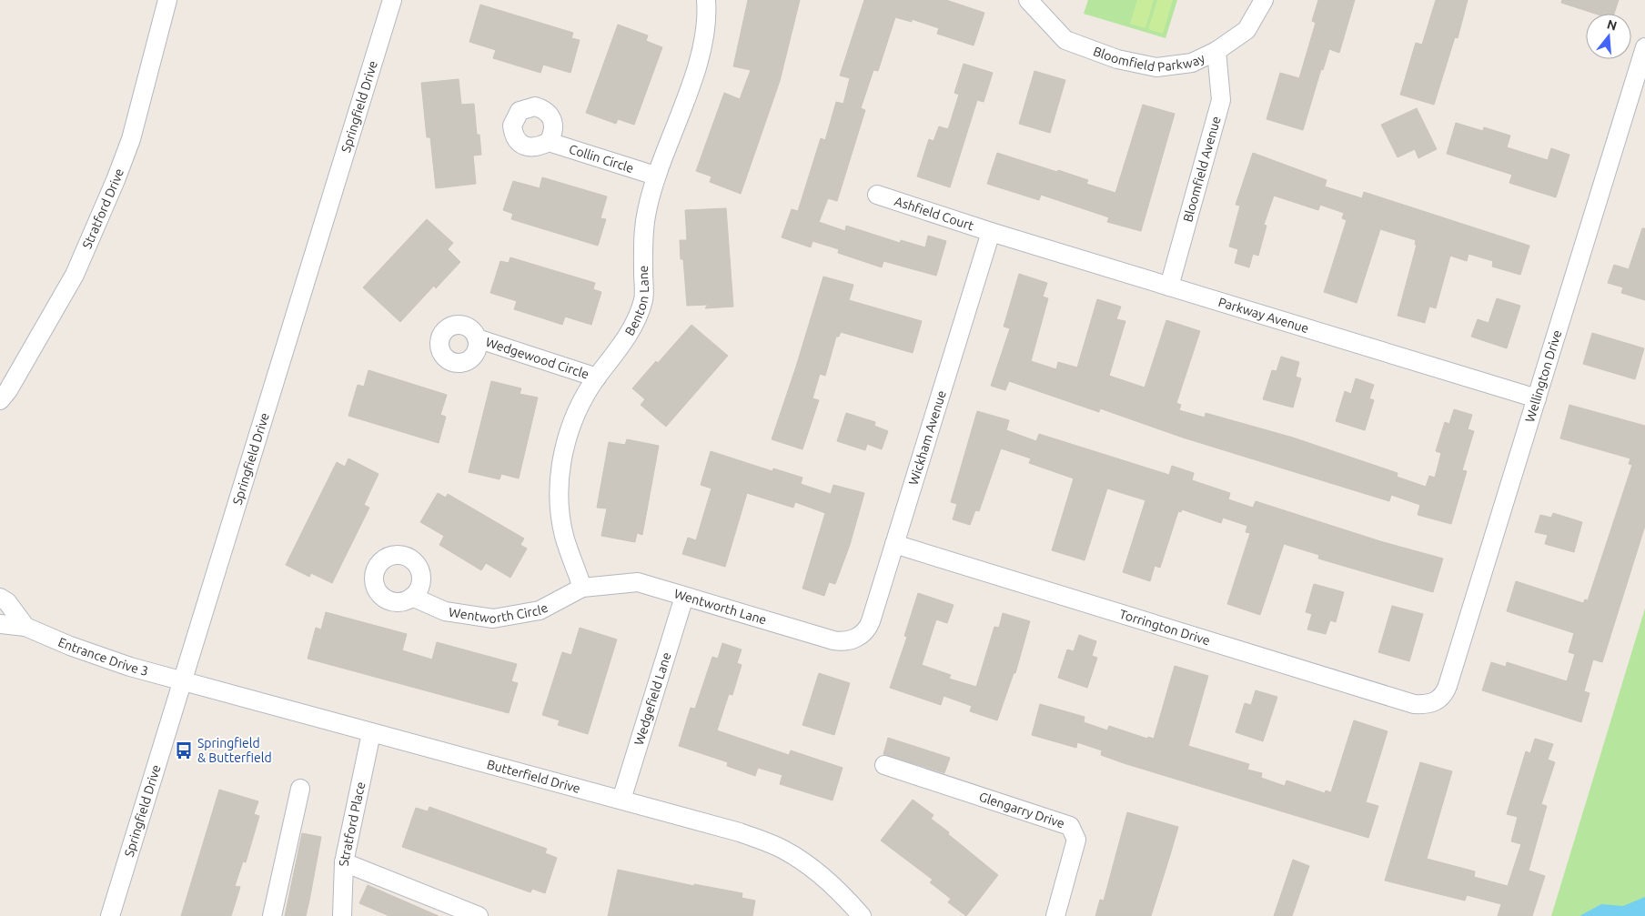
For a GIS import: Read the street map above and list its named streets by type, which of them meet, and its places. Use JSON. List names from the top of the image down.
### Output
{
  "streets": {
    "street": [
      "Bloomfield Parkway",
      "Springfield Drive",
      "Collin Circle",
      "Bloomfield Avenue",
      "Stratford Drive",
      "Ashfield Court",
      "Benton Lane",
      "Parkway Avenue",
      "Wedgewood Circle",
      "Wellington Drive",
      "Wickham Avenue",
      "Wentworth Circle",
      "Wentworth Lane",
      "Torrington Drive",
      "Entrance Drive 3",
      "Wedgefield Lane",
      "Butterfield Drive",
      "Glengarry Drive",
      "Stratford Place"
    ]
  },
  "crossings": [
    ["Bloomfield Parkway", "Bloomfield Avenue"],
    ["Springfield Drive", "Entrance Drive 3"],
    ["Springfield Drive", "Butterfield Drive"],
    ["Collin Circle", "Benton Lane"],
    ["Bloomfield Avenue", "Parkway Avenue"],
    ["Ashfield Court", "Parkway Avenue"],
    ["Ashfield Court", "Wickham Avenue"],
    ["Benton Lane", "Wedgewood Circle"],
    ["Benton Lane", "Wentworth Circle"],
    ["Benton Lane", "Wentworth Lane"],
    ["Parkway Avenue", "Wellington Drive"],
    ["Parkway Avenue", "Wickham Avenue"],
    ["Wellington Drive", "Torrington Drive"],
    ["Wickham Avenue", "Wentworth Lane"],
    ["Wickham Avenue", "Torrington Drive"],
    ["Wentworth Circle", "Wentworth Lane"],
    ["Wentworth Lane", "Wedgefield Lane"],
    ["Entrance Drive 3", "Butterfield Drive"],
    ["Wedgefield Lane", "Butterfield Drive"],
    ["Butterfield Drive", "Stratford Place"]
  ],
  "places": {
    "bus stop": ["Springfield & Butterfield"]
  },
  "north": "top"
}
